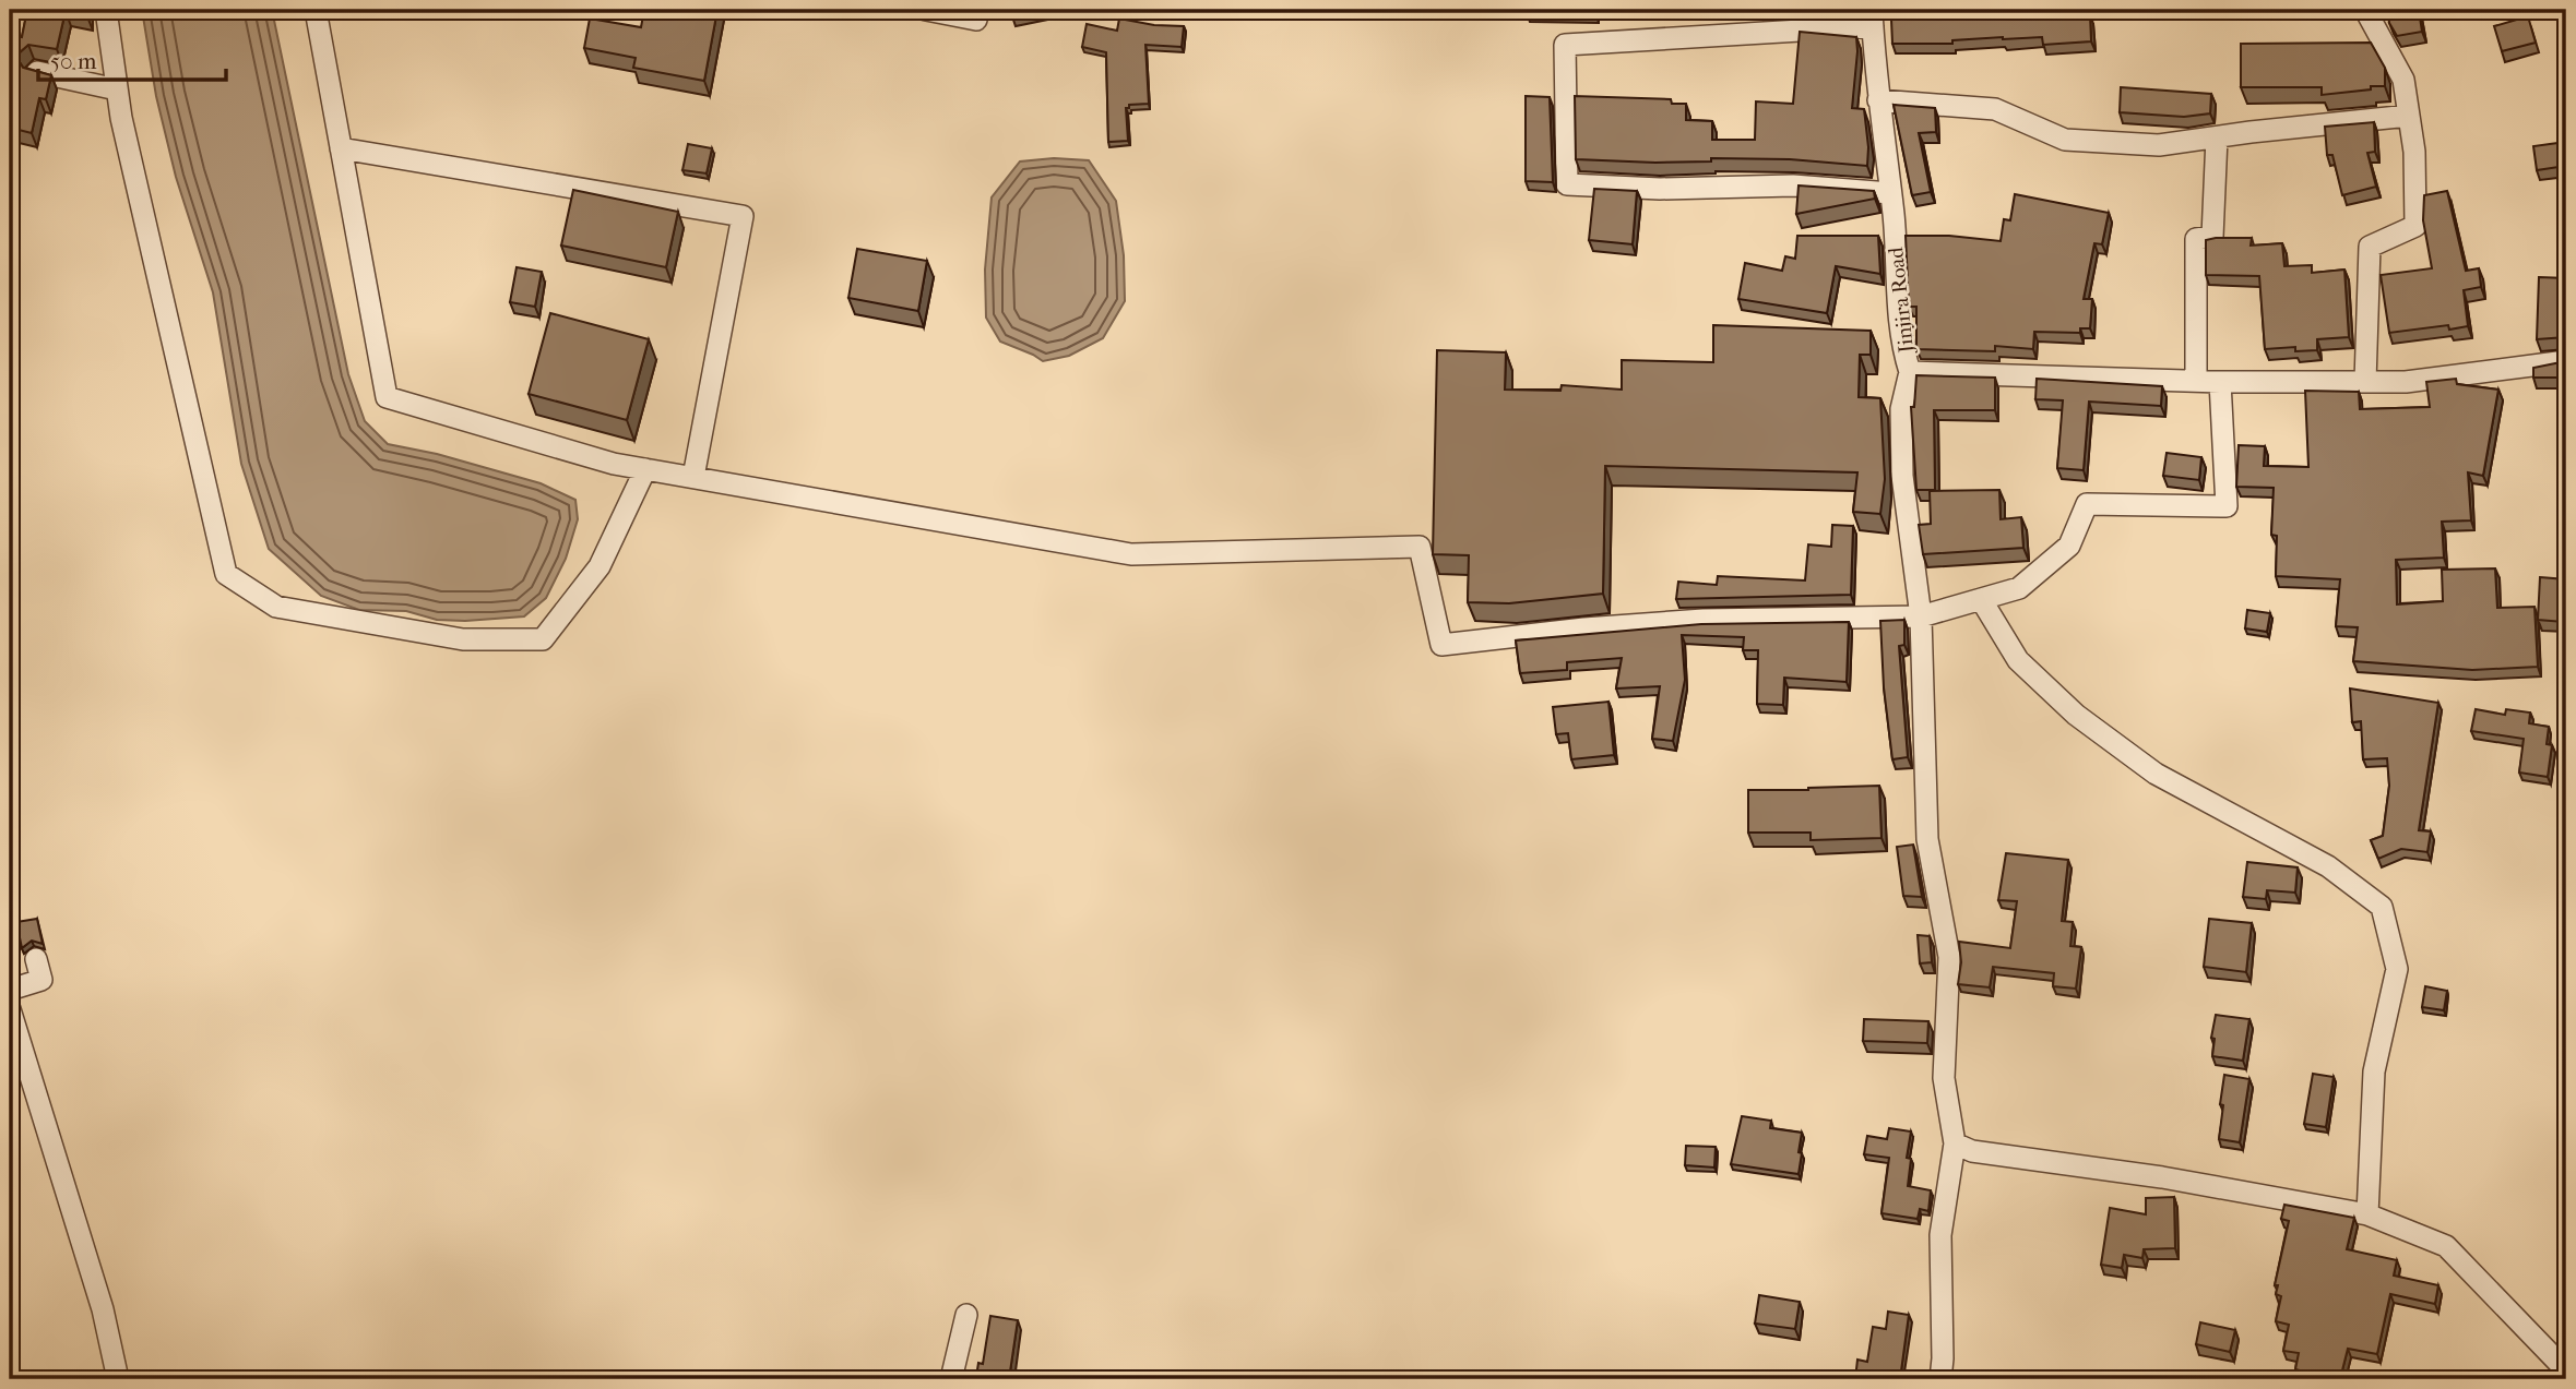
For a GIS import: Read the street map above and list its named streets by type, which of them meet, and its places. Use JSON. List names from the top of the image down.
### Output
{
  "streets": {
    "street": ["Jinjira Road"]
  },
  "scale_bar": "50 m"
}
